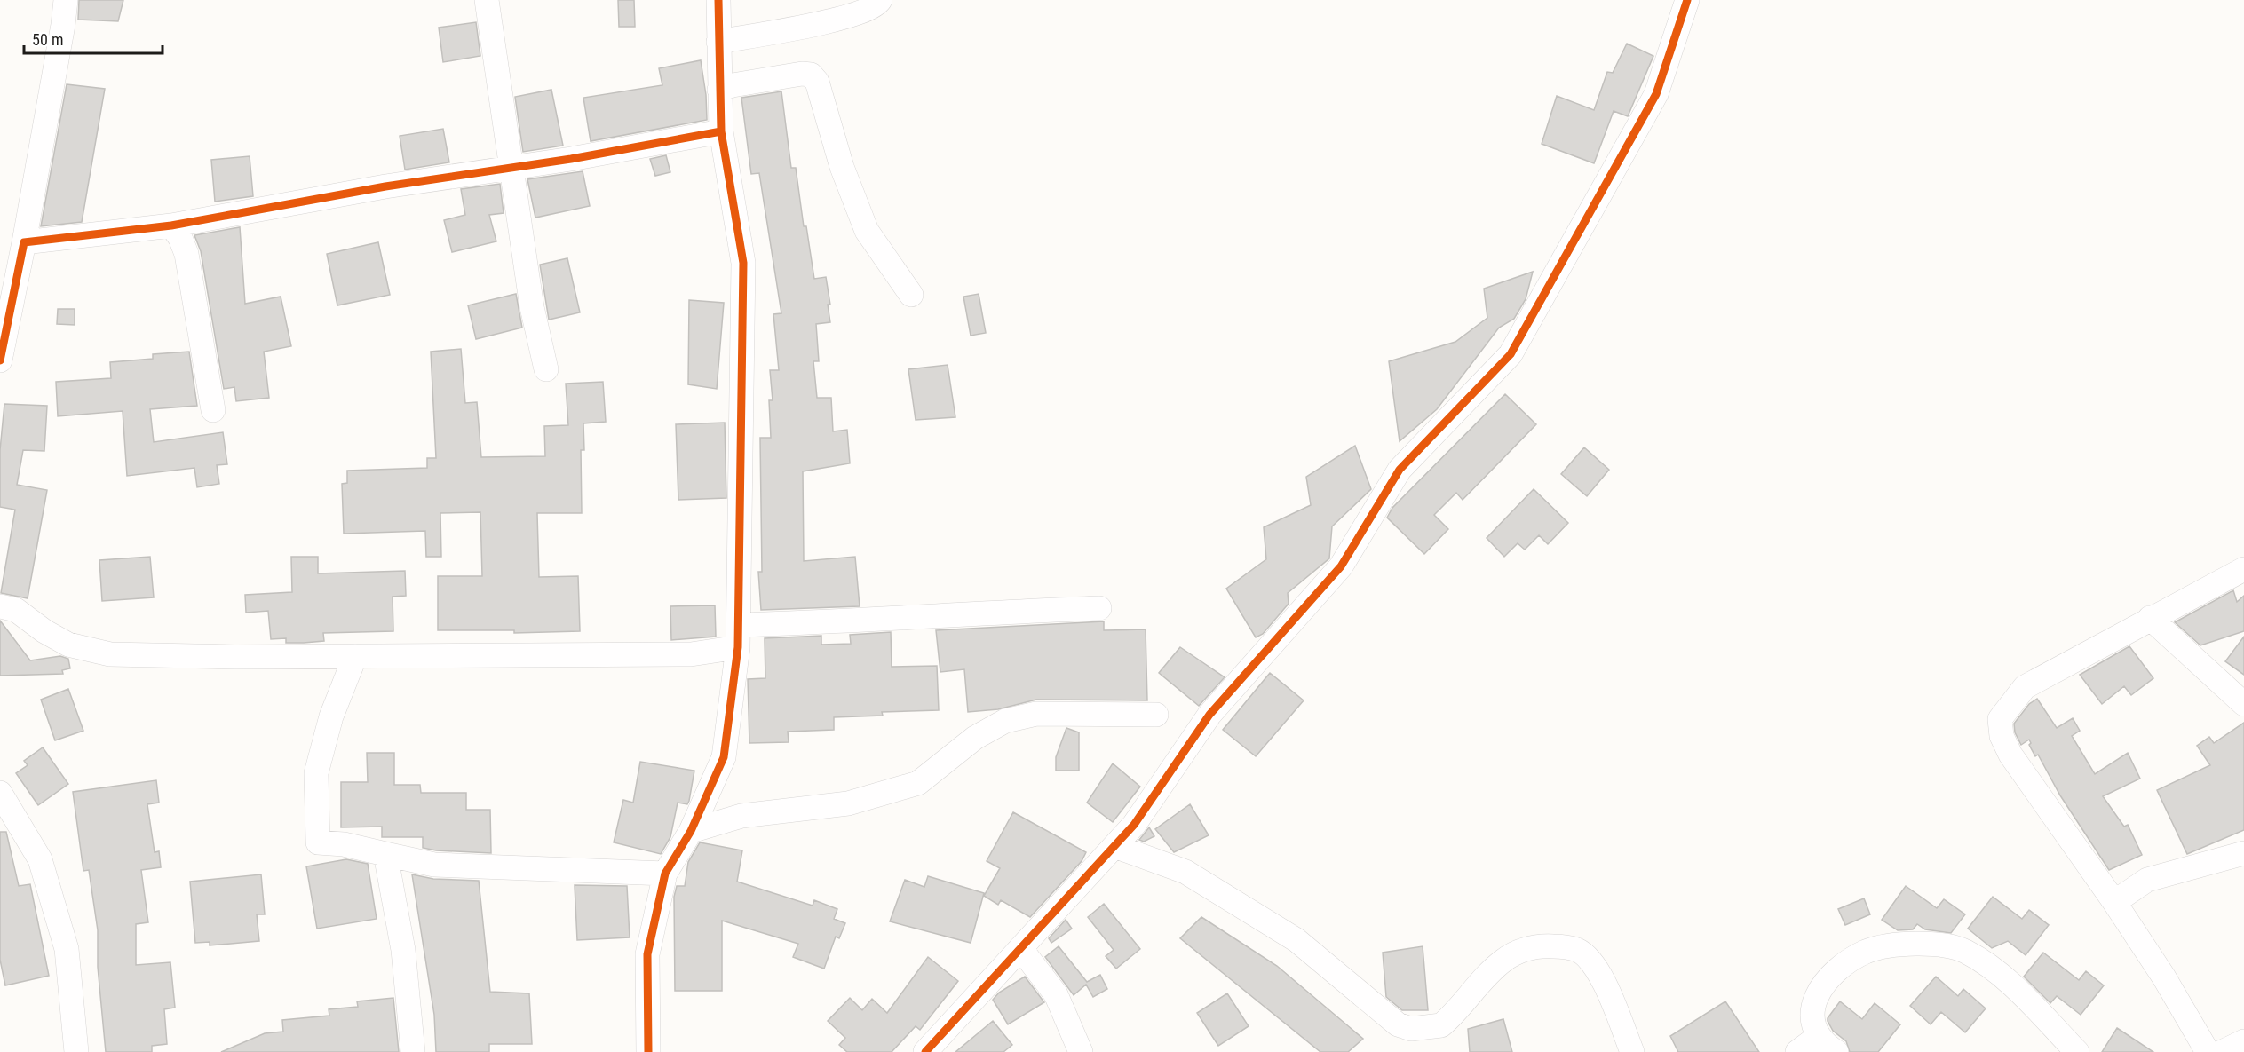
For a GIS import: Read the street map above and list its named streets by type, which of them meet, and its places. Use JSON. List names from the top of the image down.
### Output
{
  "scale_bar": "50 m"
}
